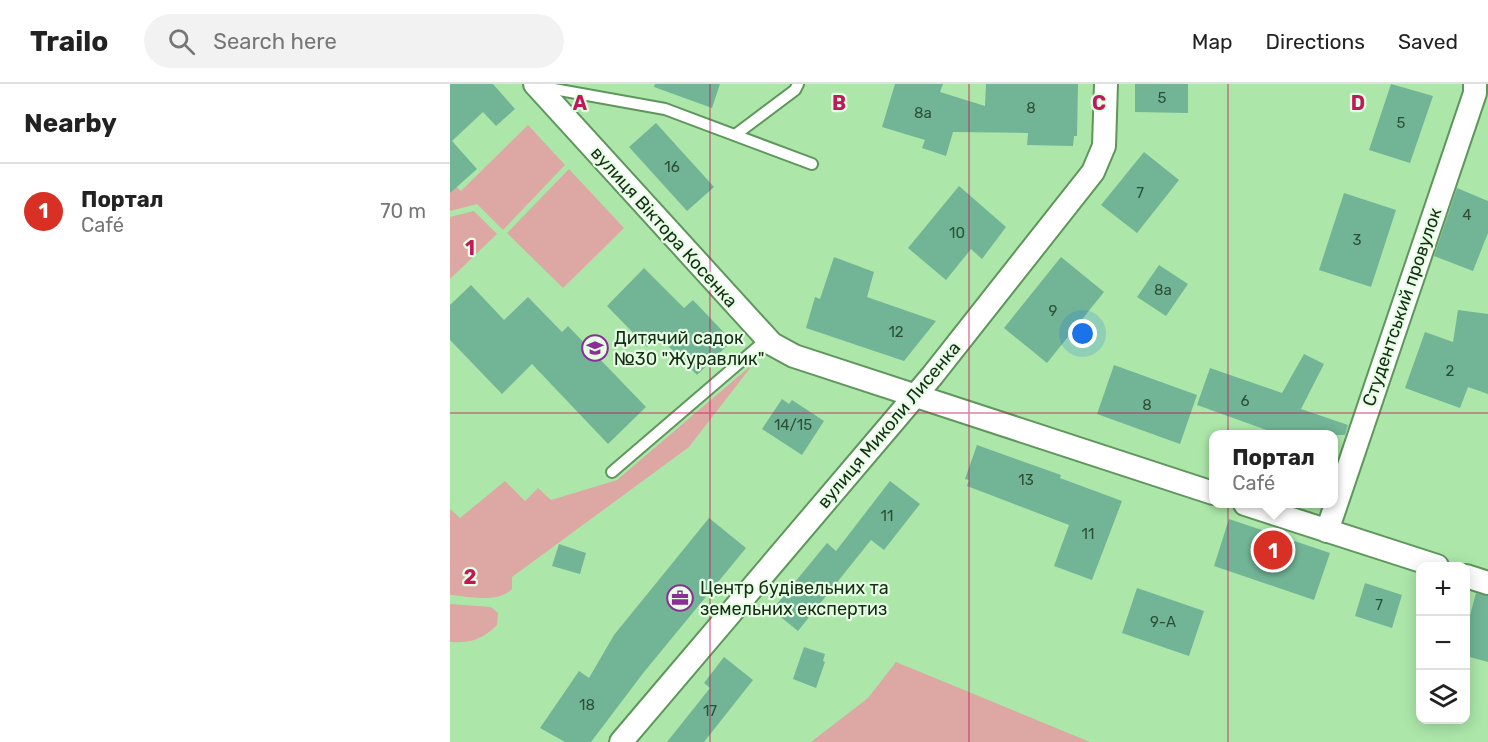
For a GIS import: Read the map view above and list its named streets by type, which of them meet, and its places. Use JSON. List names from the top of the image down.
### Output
{
  "streets": {
    "street": ["вулиця Віктора Косенка", "Студентський провулок", "вулиця Миколи Лисенка"]
  },
  "crossings": [
    ["вулиця Віктора Косенка", "вулиця Миколи Лисенка"]
  ],
  "places": {
    "school or university": ["Дитячий садок №30 \"Журавлик\""],
    "office": ["Центр будівельних та земельних експертиз"]
  },
  "house_numbers": [
    "5",
    "8",
    "8а",
    "5",
    "16",
    "7",
    "4",
    "10",
    "3",
    "8а",
    "9",
    "12",
    "2",
    "6",
    "8",
    "14/15",
    "13",
    "11",
    "11",
    "7",
    "9-А",
    "18",
    "17"
  ],
  "page": {
    "header": "Trailo",
    "search": "Search here",
    "nav": ["Map", "Directions", "Saved"],
    "heading": "Nearby",
    "list": [
      {
        "mark": "1",
        "name": "Портал",
        "note": "Café",
        "value": "70 m"
      }
    ],
    "popup": ["Портал", "Café"],
    "pins": "1",
    "map_buttons": ["+", "−"]
  },
  "grid": {
    "columns": [
      "A",
      "B",
      "C",
      "D"
    ],
    "rows": ["1", "2"]
  }
}
